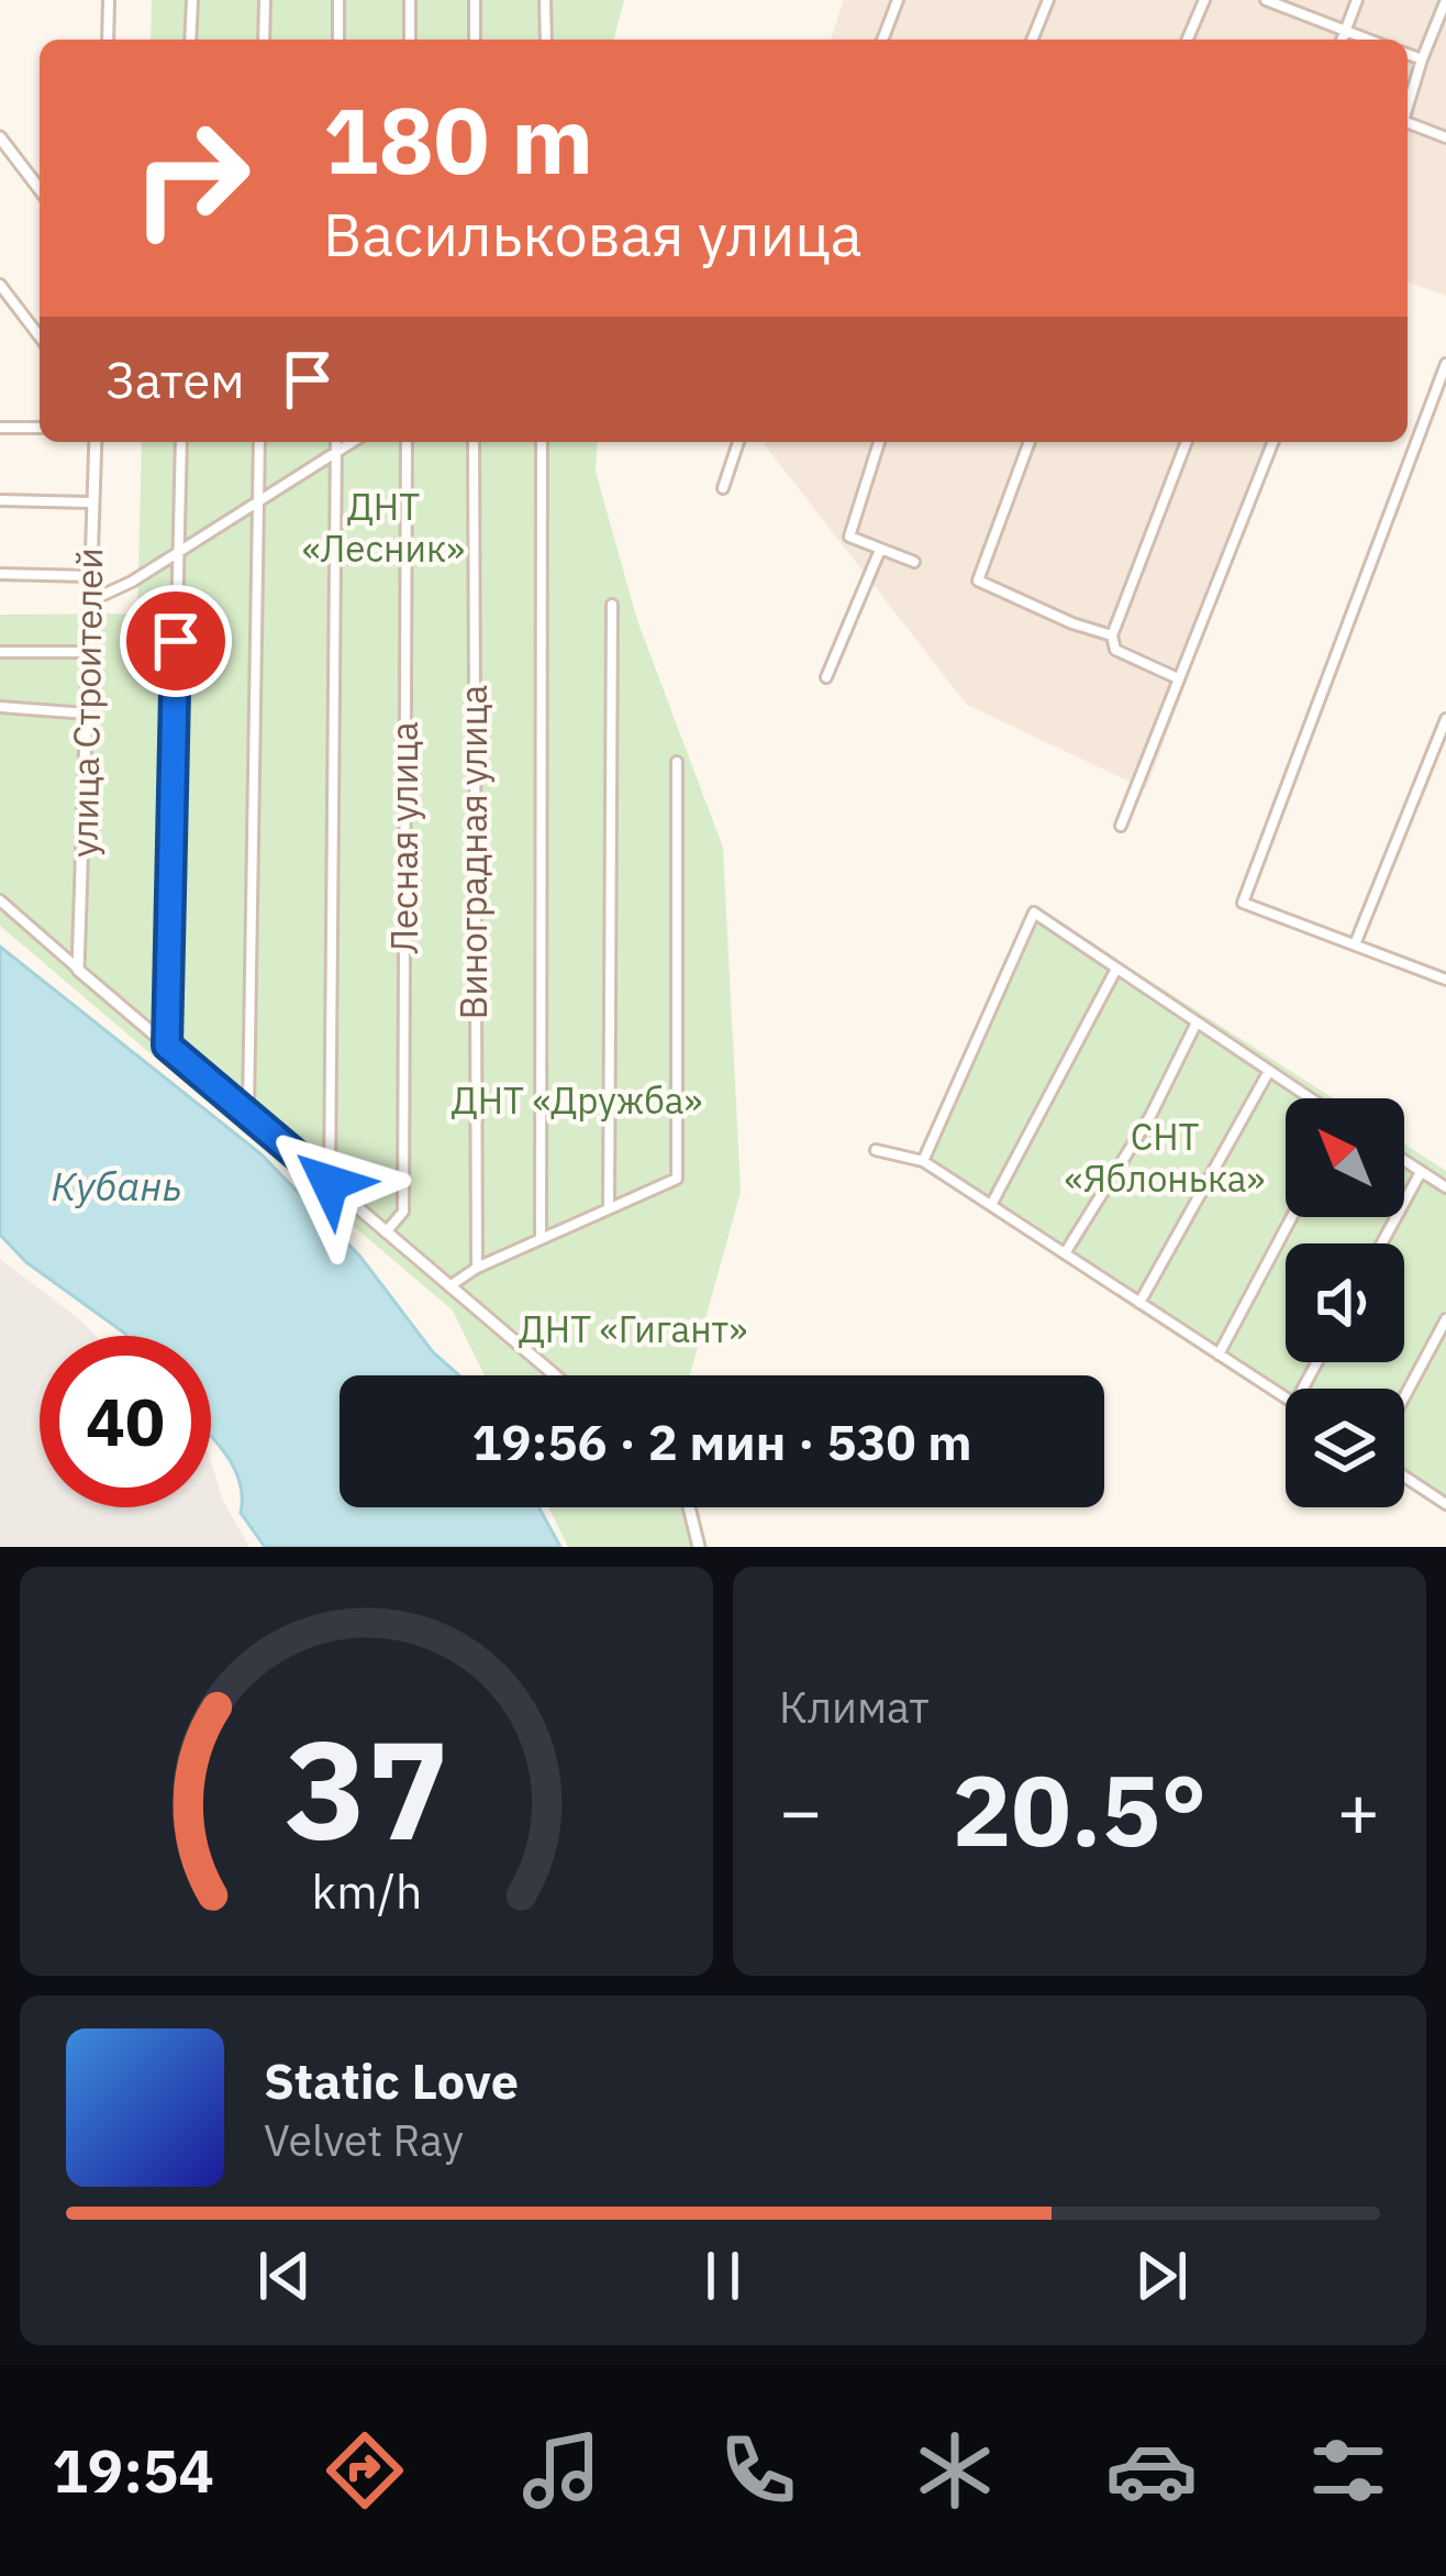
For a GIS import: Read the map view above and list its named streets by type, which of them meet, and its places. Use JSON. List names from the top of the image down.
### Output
{
  "streets": {
    "street": ["улица Строителей", "Лесная улица", "Виноградная улица"]
  },
  "water": ["Кубань"],
  "parks": [
    "ДНТ «Лесник»",
    "ДНТ «Дружба»",
    "СНТ «Яблонька»",
    "ДНТ «Гигант»"
  ],
  "north": "top left",
  "page": {
    "turn": ["180 m", "Васильковая улица"],
    "then": "Затем",
    "limit": "40",
    "trip": "19:56 · 2 мин · 530 m",
    "tile": "Климат",
    "heat": ["−", "20.5°", "+"],
    "song": ["Static Love", "Velvet Ray"],
    "tabs": "19:54",
    "gauge": ["37", "km/h"]
  }
}
